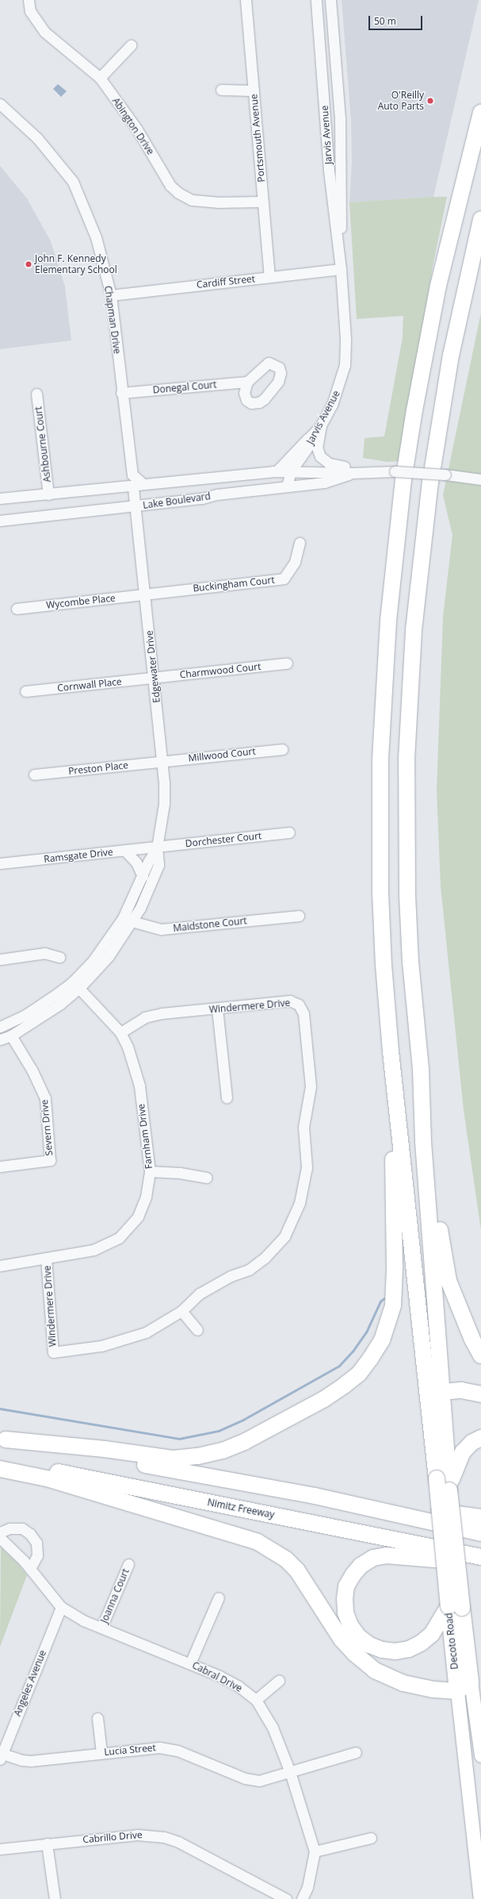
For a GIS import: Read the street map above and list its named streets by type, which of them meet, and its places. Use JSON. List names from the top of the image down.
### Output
{
  "streets": {
    "highway": ["Nimitz Freeway", "Decoto Road"],
    "street": [
      "Abington Drive",
      "Jarvis Avenue",
      "Portsmouth Avenue",
      "Cardiff Street",
      "Chapman Drive",
      "Donegal Court",
      "Ashbourne Court",
      "Lake Boulevard",
      "Buckingham Court",
      "Wycombe Place",
      "Edgewater Drive",
      "Charmwood Court",
      "Cornwall Place",
      "Millwood Court",
      "Preston Place",
      "Dorchester Court",
      "Ramsgate Drive",
      "Maidstone Court",
      "Windermere Drive",
      "Severn Drive",
      "Farnham Drive",
      "Joanna Court",
      "Cabral Drive",
      "Angeles Avenue",
      "Lucia Street",
      "Cabrillo Drive"
    ]
  },
  "crossings": [
    ["Abington Drive", "Portsmouth Avenue"],
    ["Jarvis Avenue", "Cardiff Street"],
    ["Jarvis Avenue", "Lake Boulevard"],
    ["Portsmouth Avenue", "Cardiff Street"],
    ["Cardiff Street", "Chapman Drive"],
    ["Chapman Drive", "Donegal Court"],
    ["Ashbourne Court", "Lake Boulevard"],
    ["Lake Boulevard", "Edgewater Drive"],
    ["Buckingham Court", "Wycombe Place"],
    ["Buckingham Court", "Edgewater Drive"],
    ["Wycombe Place", "Edgewater Drive"],
    ["Edgewater Drive", "Charmwood Court"],
    ["Edgewater Drive", "Cornwall Place"],
    ["Edgewater Drive", "Millwood Court"],
    ["Edgewater Drive", "Preston Place"],
    ["Edgewater Drive", "Dorchester Court"],
    ["Edgewater Drive", "Ramsgate Drive"],
    ["Edgewater Drive", "Maidstone Court"],
    ["Edgewater Drive", "Severn Drive"],
    ["Edgewater Drive", "Farnham Drive"],
    ["Charmwood Court", "Cornwall Place"],
    ["Millwood Court", "Preston Place"],
    ["Dorchester Court", "Ramsgate Drive"],
    ["Windermere Drive", "Farnham Drive"],
    ["Joanna Court", "Cabral Drive"],
    ["Cabral Drive", "Angeles Avenue"],
    ["Cabral Drive", "Lucia Street"],
    ["Angeles Avenue", "Lucia Street"]
  ],
  "places": ["O'Reilly Auto Parts", "John F. Kennedy Elementary School"],
  "scale_bar": "50 m"
}
